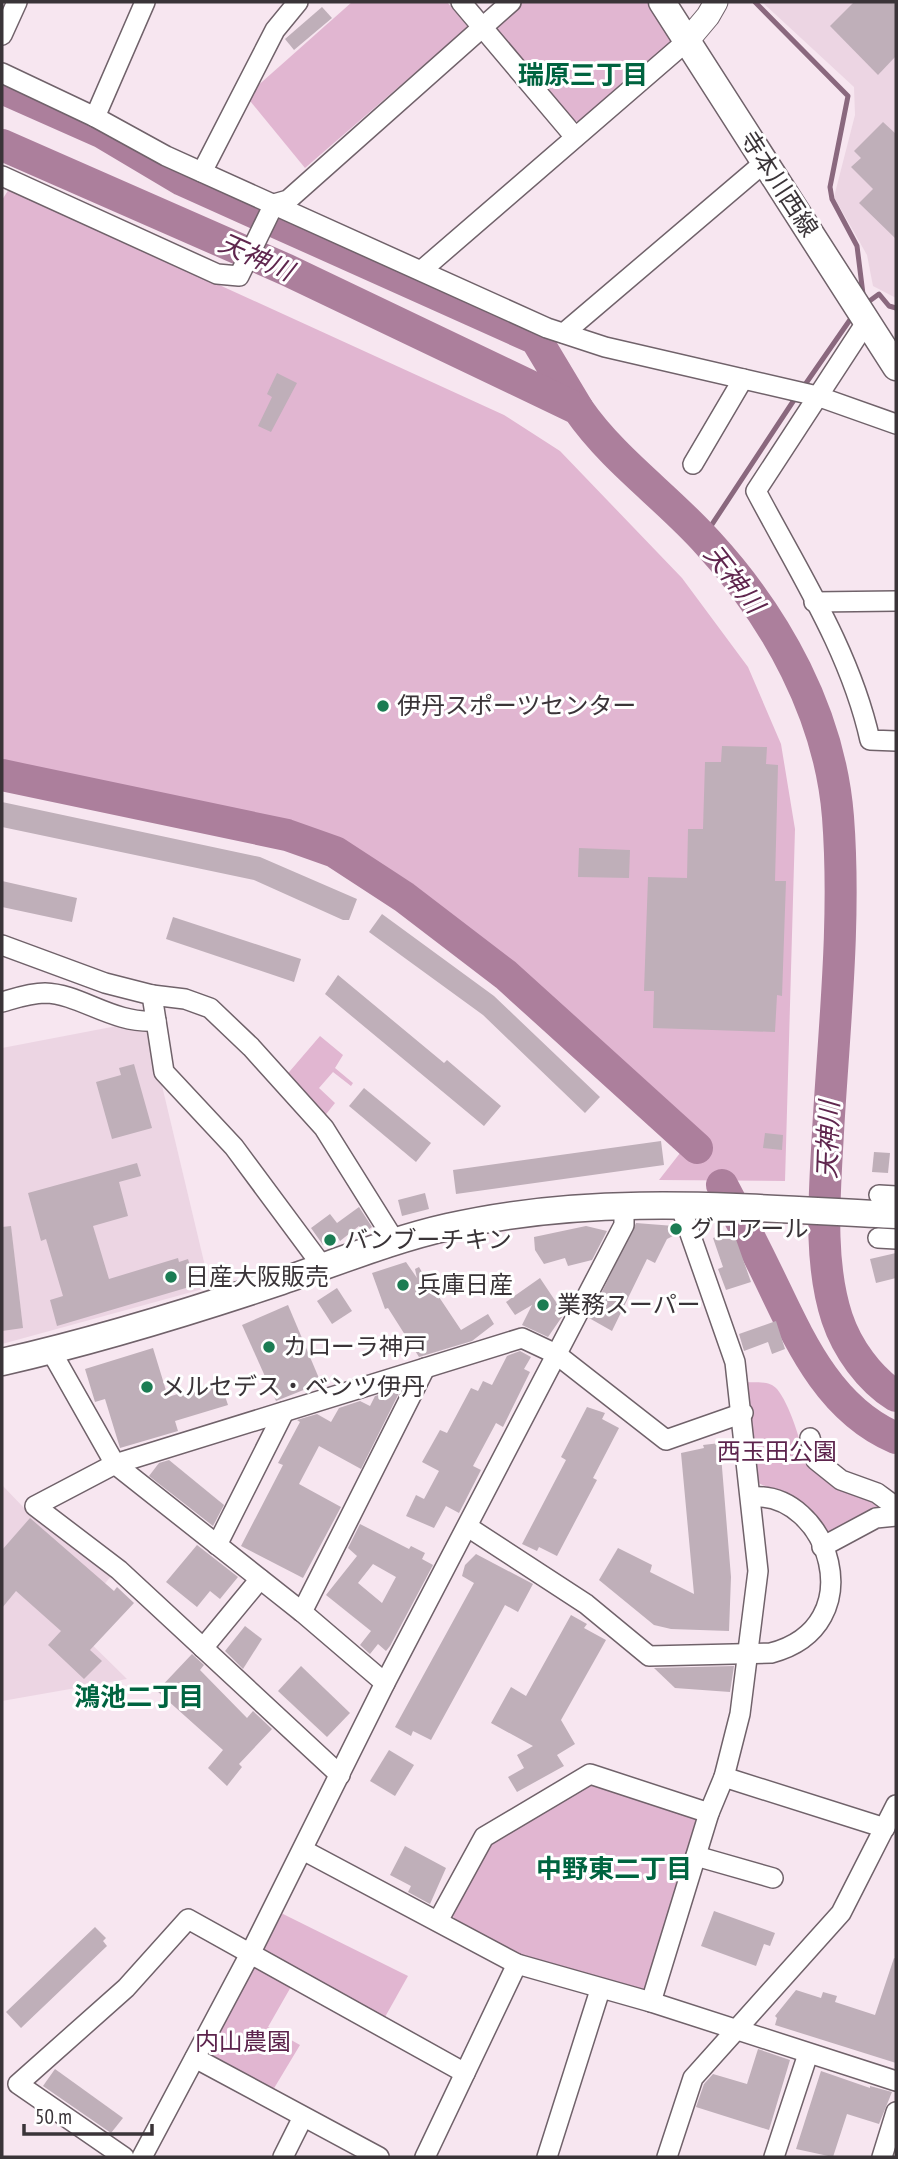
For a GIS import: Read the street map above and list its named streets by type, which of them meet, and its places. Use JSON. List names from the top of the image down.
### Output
{
  "streets": {
    "main road": ["寺本川西線"]
  },
  "districts": ["瑞原三丁目", "鴻池二丁目", "中野東二丁目"],
  "water": ["天神川"],
  "parks": ["西玉田公園", "内山農園"],
  "places": [
    "伊丹スポーツセンター",
    "グロアール",
    "バンブーチキン",
    "日産大阪販売",
    "兵庫日産",
    "業務スーパー",
    "カローラ神戸",
    "メルセデス・ベンツ伊丹"
  ],
  "scale_bar": "50 m"
}
